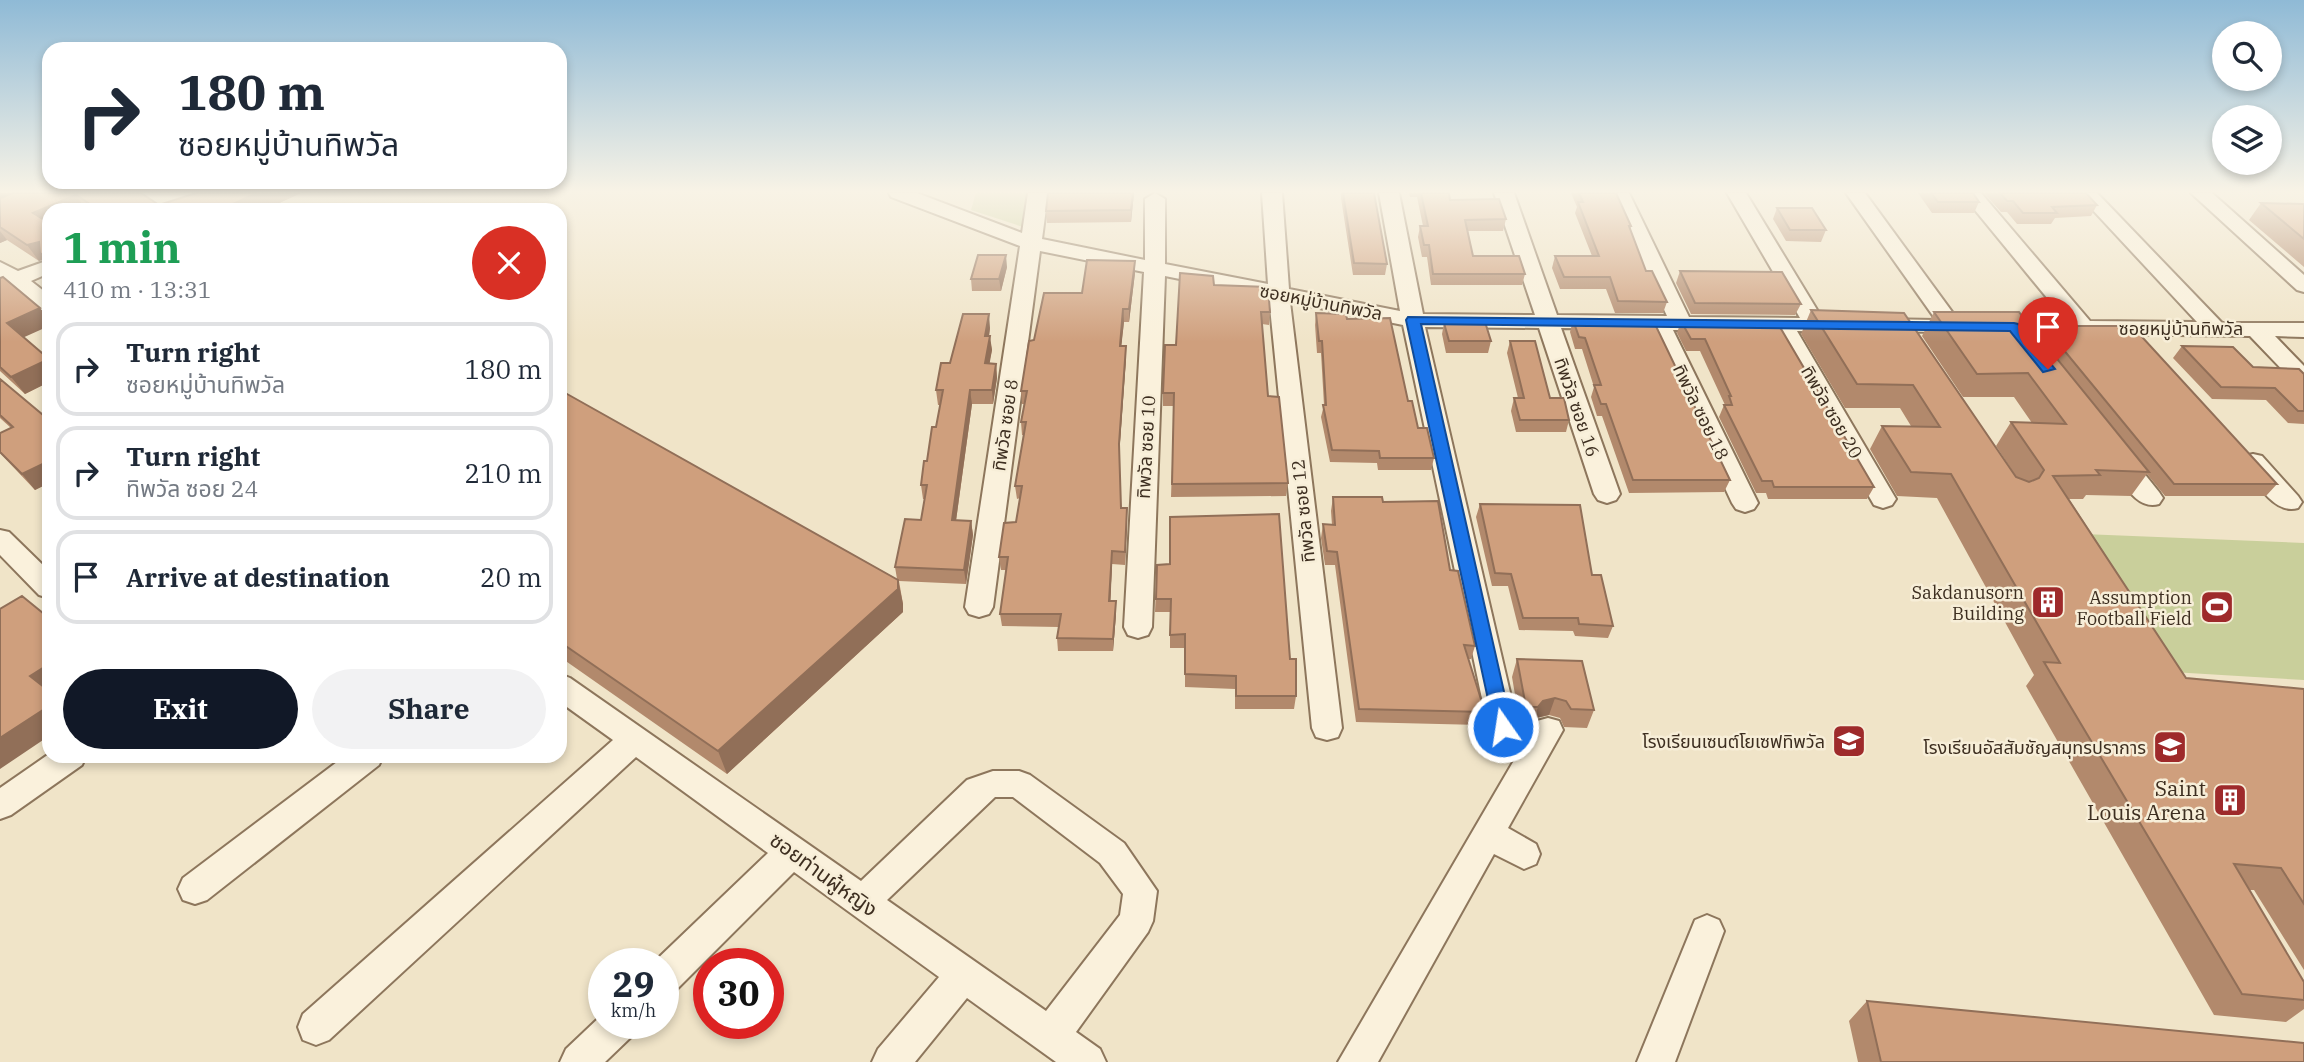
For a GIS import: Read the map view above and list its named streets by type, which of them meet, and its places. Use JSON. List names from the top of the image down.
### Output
{
  "streets": {
    "street": [
      "ซอยหมู่บ้านทิพวัล",
      "ทิพวัล ซอย 16",
      "ทิพวัล ซอย 18",
      "ทิพวัล ซอย 20",
      "ทิพวัล ซอย 8",
      "ทิพวัล ซอย 10",
      "ทิพวัล ซอย 12",
      "ซอยท่านผู้หญิง"
    ]
  },
  "crossings": [
    ["ซอยหมู่บ้านทิพวัล", "ทิพวัล ซอย 16"],
    ["ซอยหมู่บ้านทิพวัล", "ทิพวัล ซอย 18"],
    ["ซอยหมู่บ้านทิพวัล", "ทิพวัล ซอย 20"],
    ["ซอยหมู่บ้านทิพวัล", "ทิพวัล ซอย 8"],
    ["ซอยหมู่บ้านทิพวัล", "ทิพวัล ซอย 10"],
    ["ซอยหมู่บ้านทิพวัล", "ทิพวัล ซอย 12"]
  ],
  "places": {
    "building": ["Sakdanusorn Building", "Saint Louis Arena"],
    "sports": ["Assumption Football Field"],
    "school or university": ["โรงเรียนเซนต์โยเซฟทิพวัล", "โรงเรียนอัสสัมชัญสมุทรปราการ"]
  },
  "page": {
    "turn": ["180 m", "ซอยหมู่บ้านทิพวัล"],
    "heading": ["1 min", "410 m · 13:31"],
    "list": [
      {
        "name": "Turn right",
        "note": "ซอยหมู่บ้านทิพวัล",
        "value": "180 m"
      },
      {
        "name": "Turn right",
        "note": "ทิพวัล ซอย 24",
        "value": "210 m"
      },
      {
        "name": "Arrive at destination",
        "value": "20 m"
      }
    ],
    "buttons": ["Exit", "Share"],
    "speed": "29 km/h",
    "limit": "30"
  }
}
